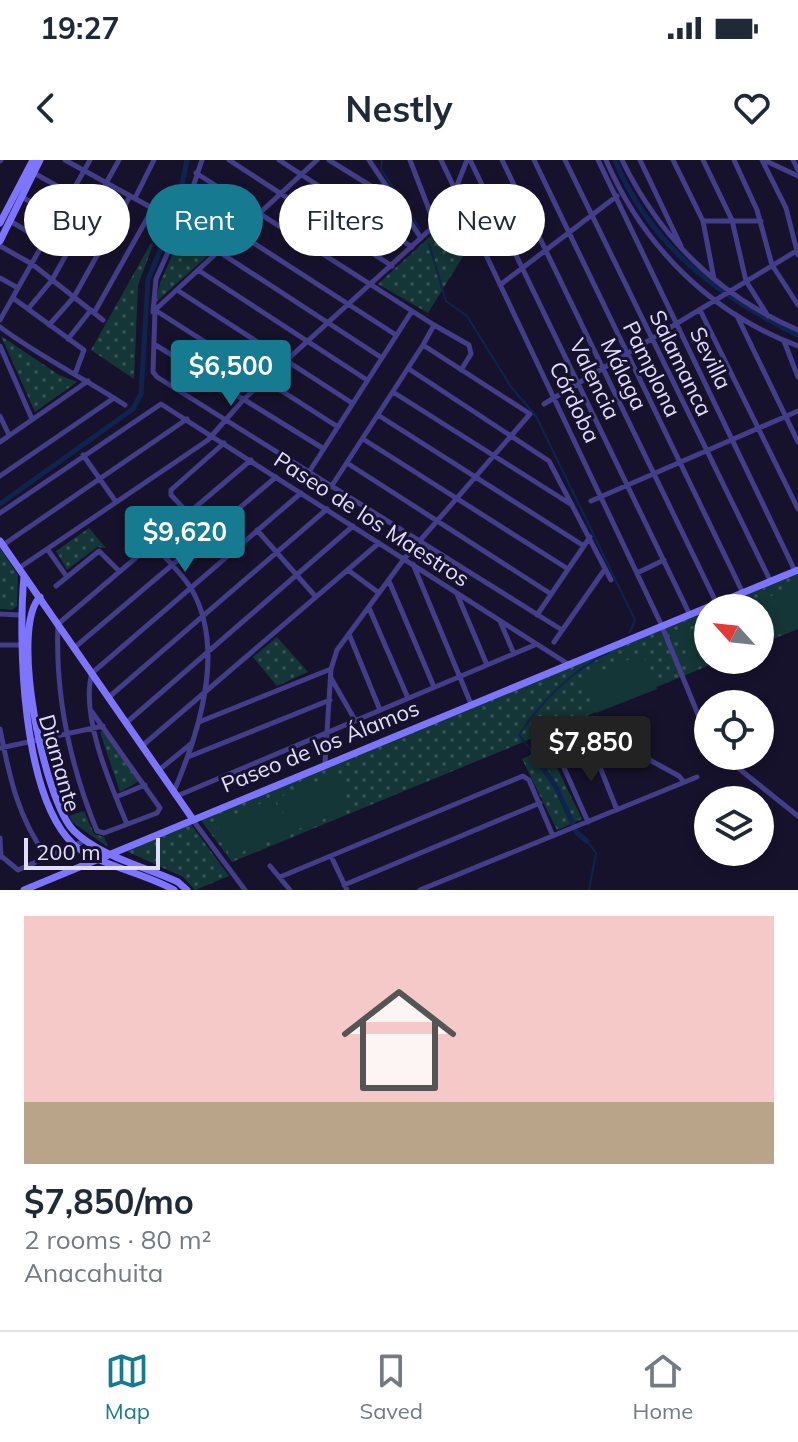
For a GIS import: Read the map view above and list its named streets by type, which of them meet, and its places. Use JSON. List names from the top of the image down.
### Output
{
  "streets": {
    "street": [
      "Sevilla",
      "Salamanca",
      "Pamplona",
      "Málaga",
      "Valencia",
      "Córdoba",
      "Paseo de los Maestros",
      "Paseo de los Álamos",
      "Diamante"
    ]
  },
  "crossings": [
    ["Sevilla", "Paseo de los Álamos"],
    ["Salamanca", "Paseo de los Álamos"],
    ["Pamplona", "Paseo de los Álamos"],
    ["Valencia", "Paseo de los Álamos"],
    ["Córdoba", "Paseo de los Álamos"],
    ["Paseo de los Maestros", "Paseo de los Álamos"],
    ["Paseo de los Álamos", "Diamante"]
  ],
  "scale_bar": "200 m",
  "north": "top left",
  "page": {
    "status": "19:27",
    "header": "Nestly",
    "chip": [
      "Buy",
      "Rent",
      "Filters",
      "New"
    ],
    "price": ["$6,500", "$9,620", "$7,850"],
    "scale": "200 m",
    "list": [
      {
        "name": "$7,850/mo",
        "note": "2 rooms · 80 m² · Anacahuita"
      }
    ],
    "tabs": ["Map", "Saved", "Home"]
  }
}
